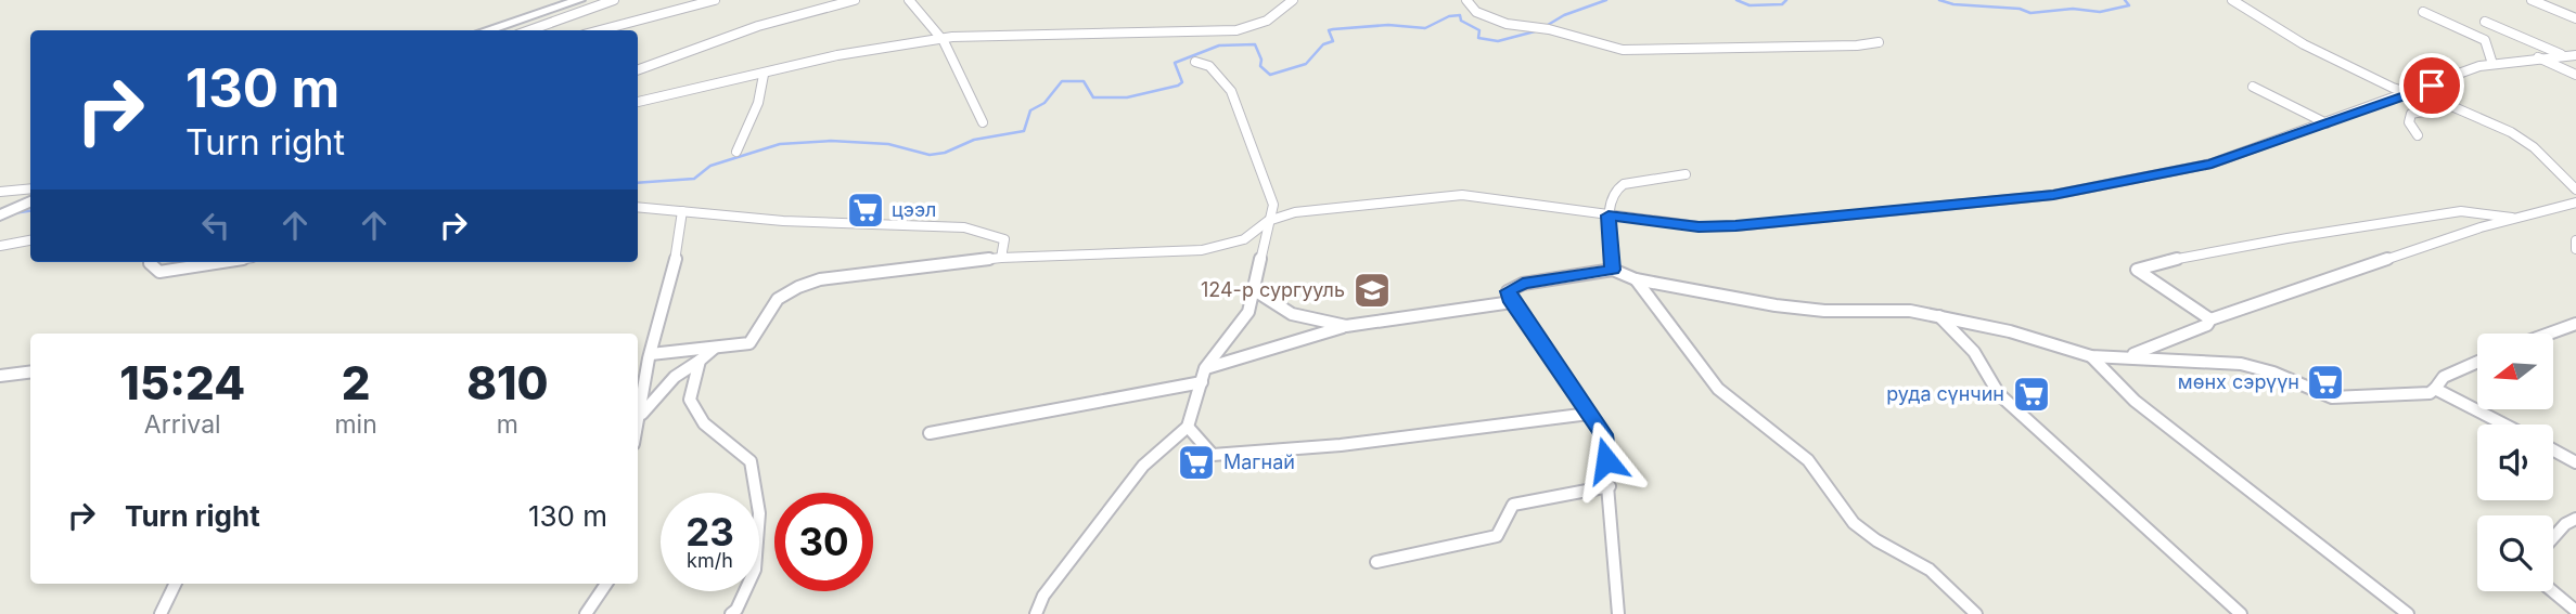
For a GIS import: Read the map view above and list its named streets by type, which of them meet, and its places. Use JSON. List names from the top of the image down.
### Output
{
  "places": {
    "supermarket": [
      "цээл",
      "мөнх сэрүүн",
      "руда сүнчин",
      "Магнай"
    ],
    "school or university": ["124-р сургууль"]
  },
  "north": "left",
  "page": {
    "turn": ["130 m", "Turn right"],
    "eta": [
      "15:24",
      "Arrival",
      "2",
      "min",
      "810",
      "m"
    ],
    "list": [
      {
        "name": "Turn right",
        "value": "130 m"
      }
    ],
    "speed": "23 km/h",
    "limit": "30"
  }
}
